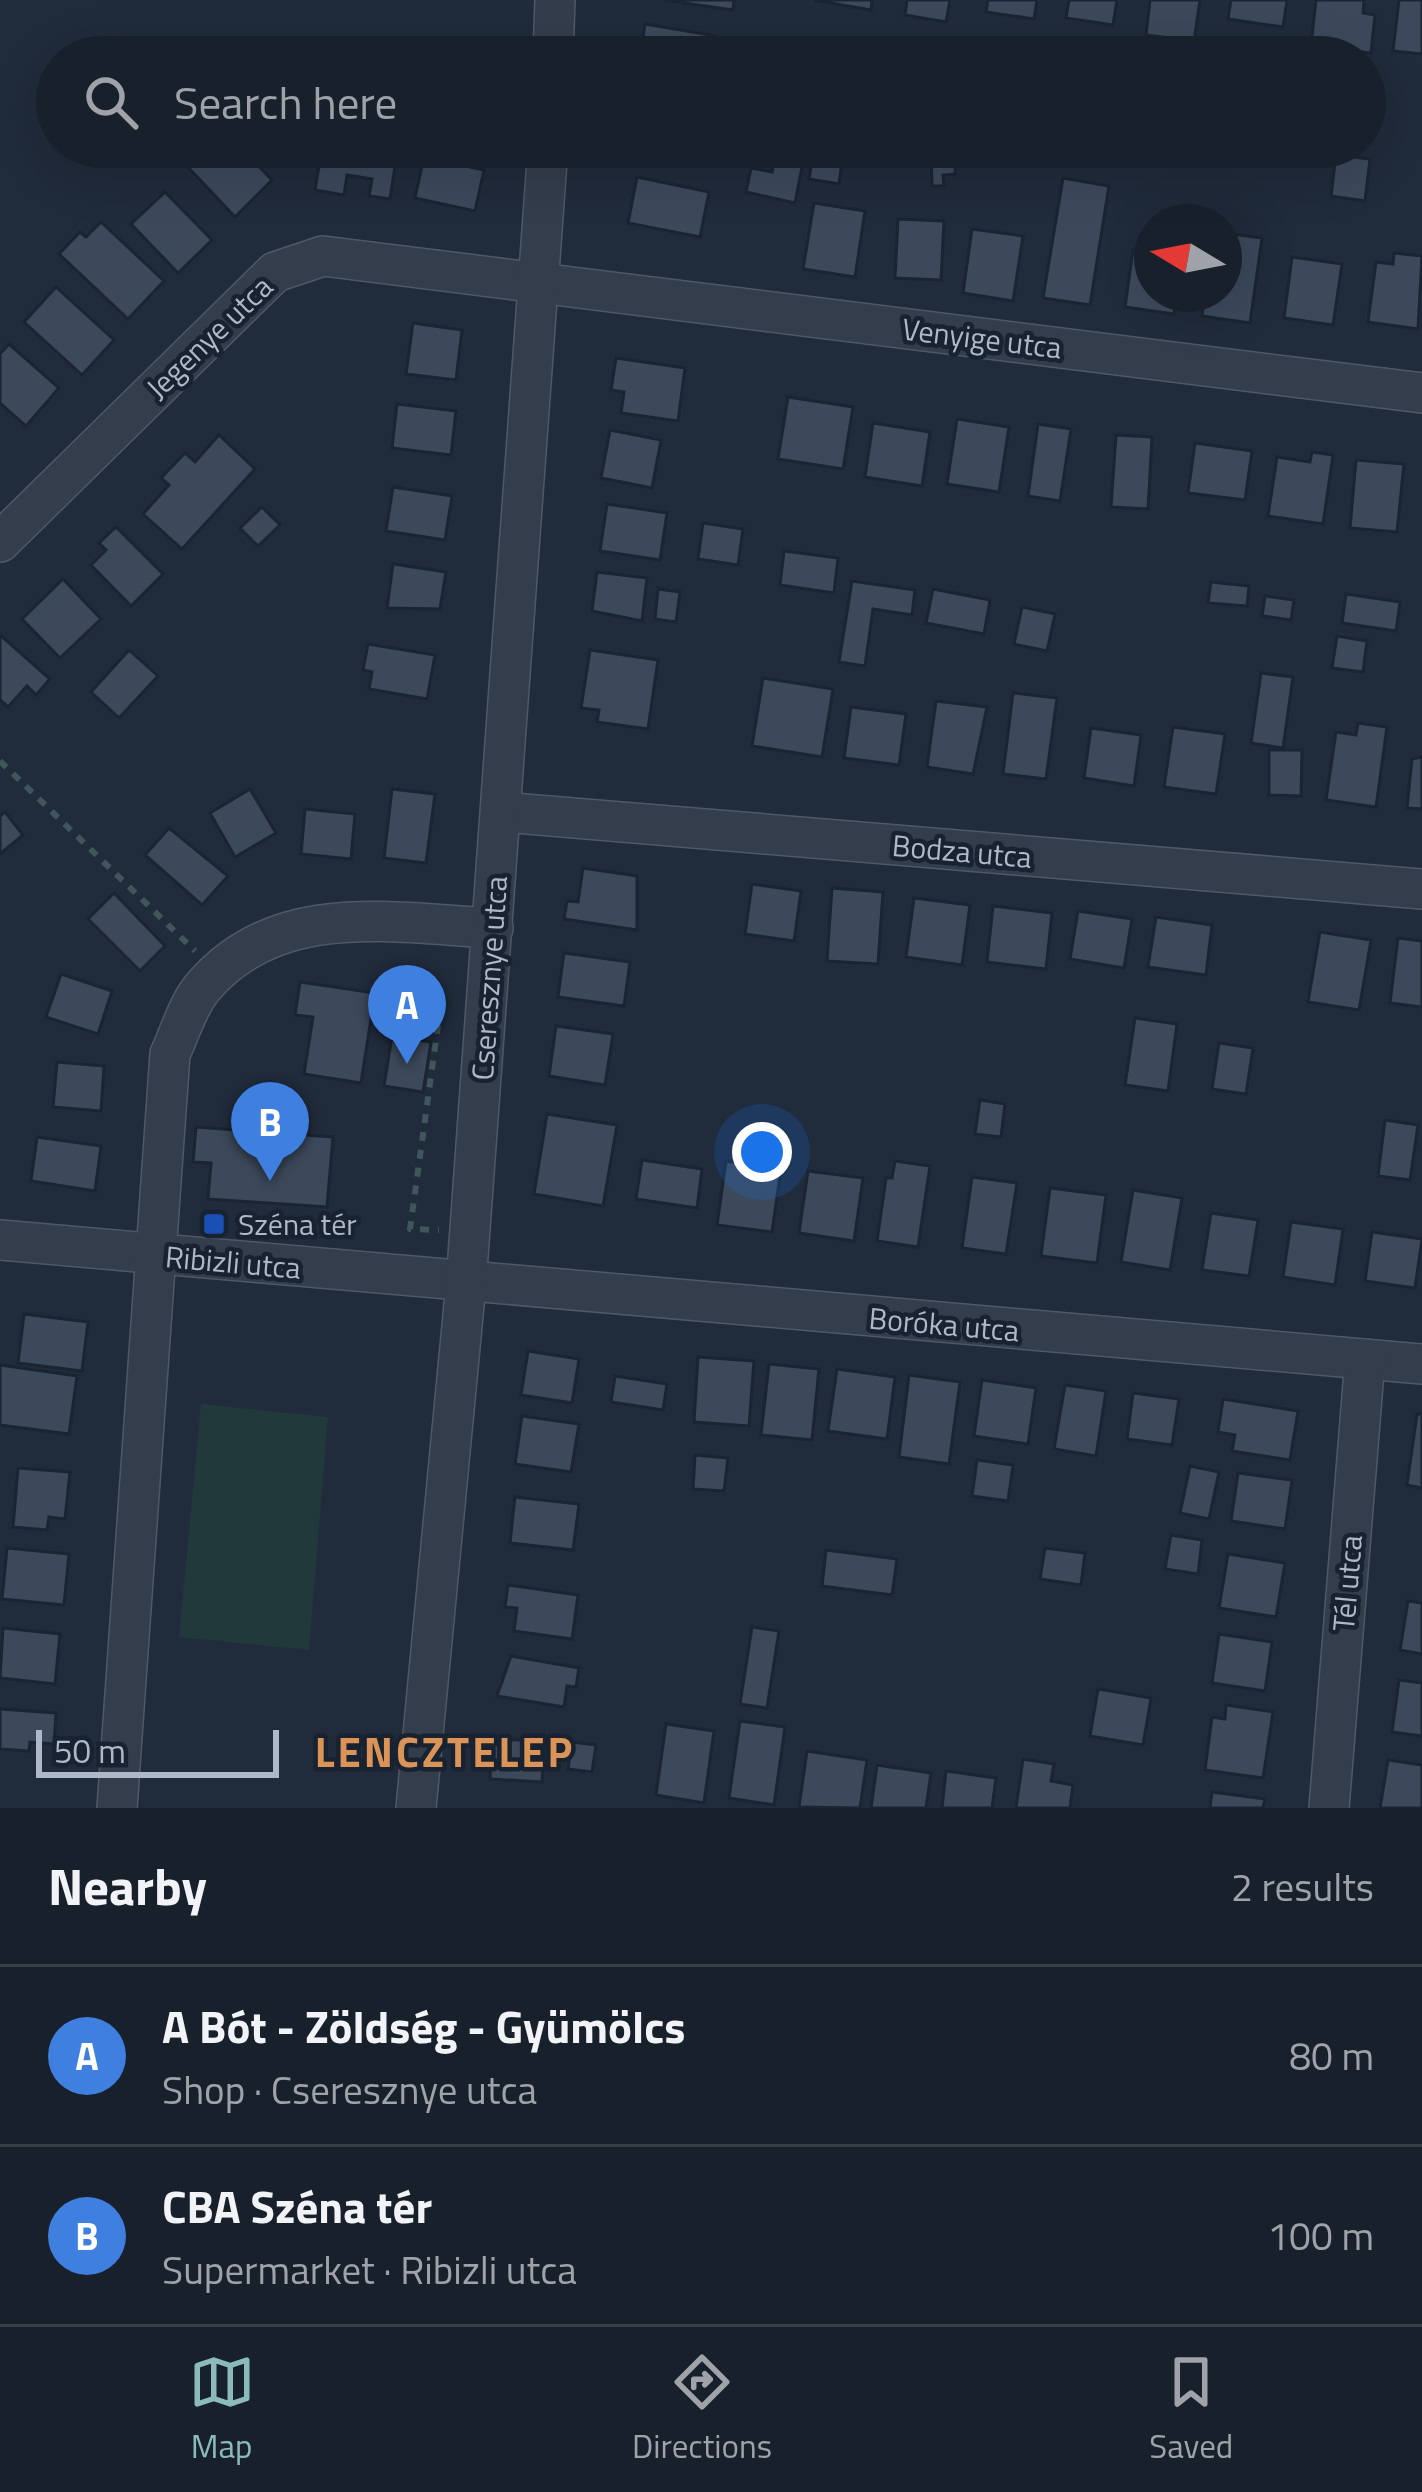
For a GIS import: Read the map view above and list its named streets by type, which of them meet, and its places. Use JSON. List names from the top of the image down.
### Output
{
  "streets": {
    "street": [
      "Jegenye utca",
      "Venyige utca",
      "Bodza utca",
      "Cseresznye utca",
      "Ribizli utca",
      "Boróka utca",
      "Tél utca"
    ]
  },
  "crossings": [
    ["Jegenye utca", "Venyige utca"],
    ["Jegenye utca", "Cseresznye utca"],
    ["Venyige utca", "Cseresznye utca"],
    ["Bodza utca", "Cseresznye utca"],
    ["Cseresznye utca", "Ribizli utca"],
    ["Cseresznye utca", "Boróka utca"],
    ["Ribizli utca", "Boróka utca"],
    ["Boróka utca", "Tél utca"]
  ],
  "districts": ["LENCZTELEP"],
  "places": {
    "transit": ["Széna tér"]
  },
  "scale_bar": "50 m",
  "north": "left",
  "page": {
    "search": "Search here",
    "pins": ["A", "B"],
    "scale": "50 m",
    "heading": ["Nearby", "2 results"],
    "list": [
      {
        "mark": "A",
        "name": "A Bót - Zöldség - Gyümölcs",
        "note": "Shop · Cseresznye utca",
        "value": "80 m"
      },
      {
        "mark": "B",
        "name": "CBA Széna tér",
        "note": "Supermarket · Ribizli utca",
        "value": "100 m"
      }
    ],
    "nav": ["Map", "Directions", "Saved"]
  }
}
